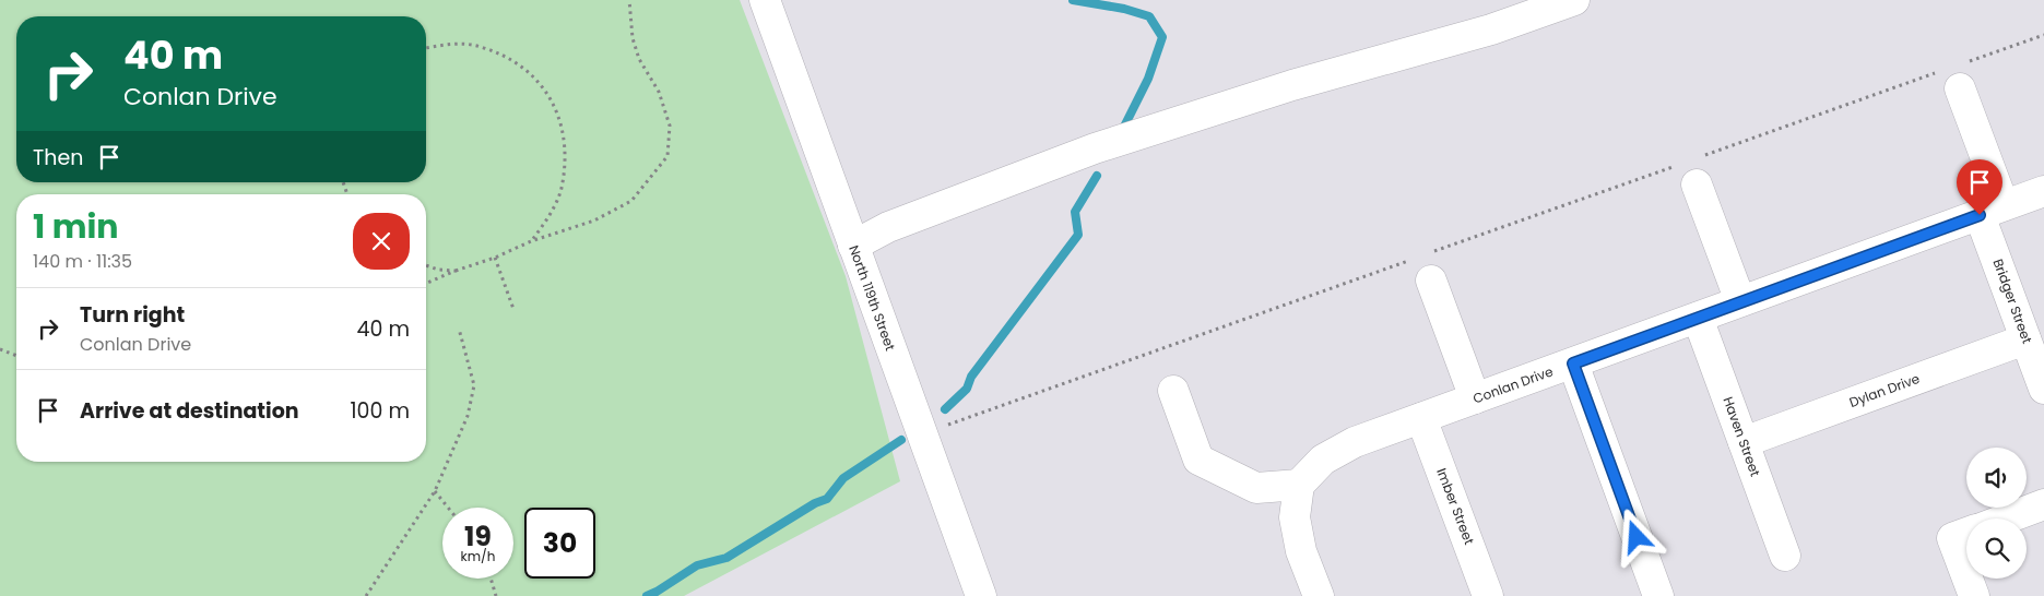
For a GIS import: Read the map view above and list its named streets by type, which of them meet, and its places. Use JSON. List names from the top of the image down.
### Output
{
  "streets": {
    "street": [
      "North 119th Street",
      "Bridger Street",
      "Conlan Drive",
      "Dylan Drive",
      "Haven Street",
      "Imber Street"
    ]
  },
  "crossings": [
    ["Bridger Street", "Conlan Drive"],
    ["Bridger Street", "Dylan Drive"],
    ["Conlan Drive", "Haven Street"],
    ["Conlan Drive", "Imber Street"],
    ["Dylan Drive", "Haven Street"]
  ],
  "page": {
    "turn": ["40 m", "Conlan Drive"],
    "then": "Then",
    "heading": ["1 min", "140 m · 11:35"],
    "list": [
      {
        "name": "Turn right",
        "note": "Conlan Drive",
        "value": "40 m"
      },
      {
        "name": "Arrive at destination",
        "value": "100 m"
      }
    ],
    "speed": "19 km/h",
    "limit": "30"
  }
}
